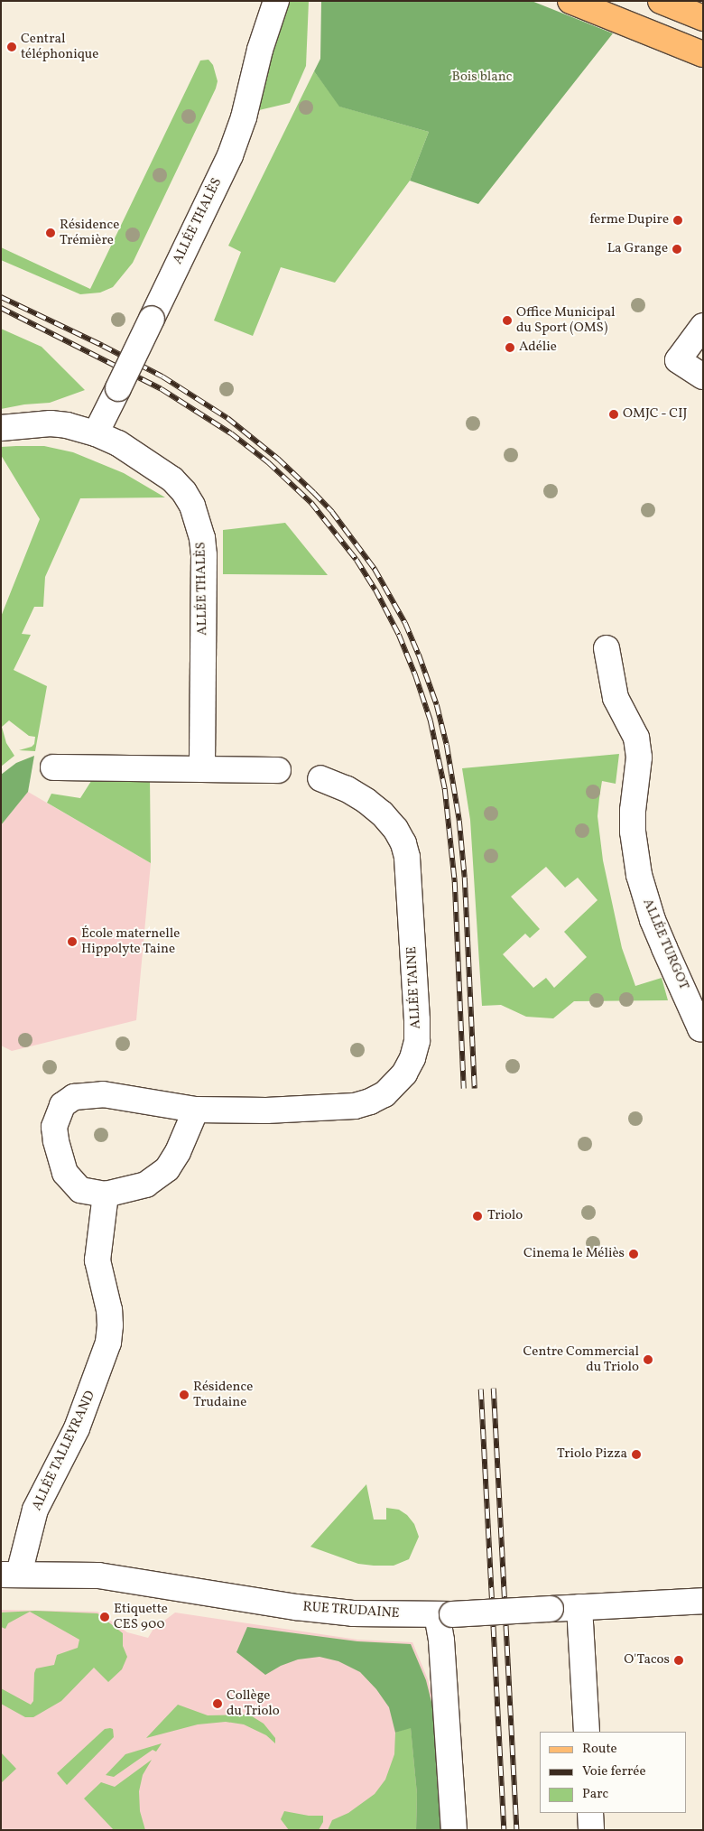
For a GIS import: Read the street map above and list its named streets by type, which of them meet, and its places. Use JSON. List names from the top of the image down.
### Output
{
  "streets": {
    "street": [
      "ALLÉE THALÈS",
      "ALLÉE TURGOT",
      "ALLÉE TAINE",
      "ALLÉE TALLEYRAND",
      "RUE TRUDAINE"
    ]
  },
  "crossings": [
    ["ALLÉE TAINE", "ALLÉE TALLEYRAND"],
    ["ALLÉE TALLEYRAND", "RUE TRUDAINE"]
  ],
  "parks": ["Bois blanc"],
  "places": [
    "Central téléphonique",
    "ferme Dupire",
    "Résidence Trémière",
    "La Grange",
    "Office Municipal du Sport (OMS)",
    "Adélie",
    "OMJC - CIJ",
    "École maternelle Hippolyte Taine",
    "Triolo",
    "Cinema le Méliès",
    "Centre Commercial du Triolo",
    "Résidence Trudaine",
    "Triolo Pizza",
    "Etiquette CES 900",
    "O'Tacos",
    "Collège du Triolo"
  ],
  "legend": ["Route", "Voie ferrée", "Parc"]
}
